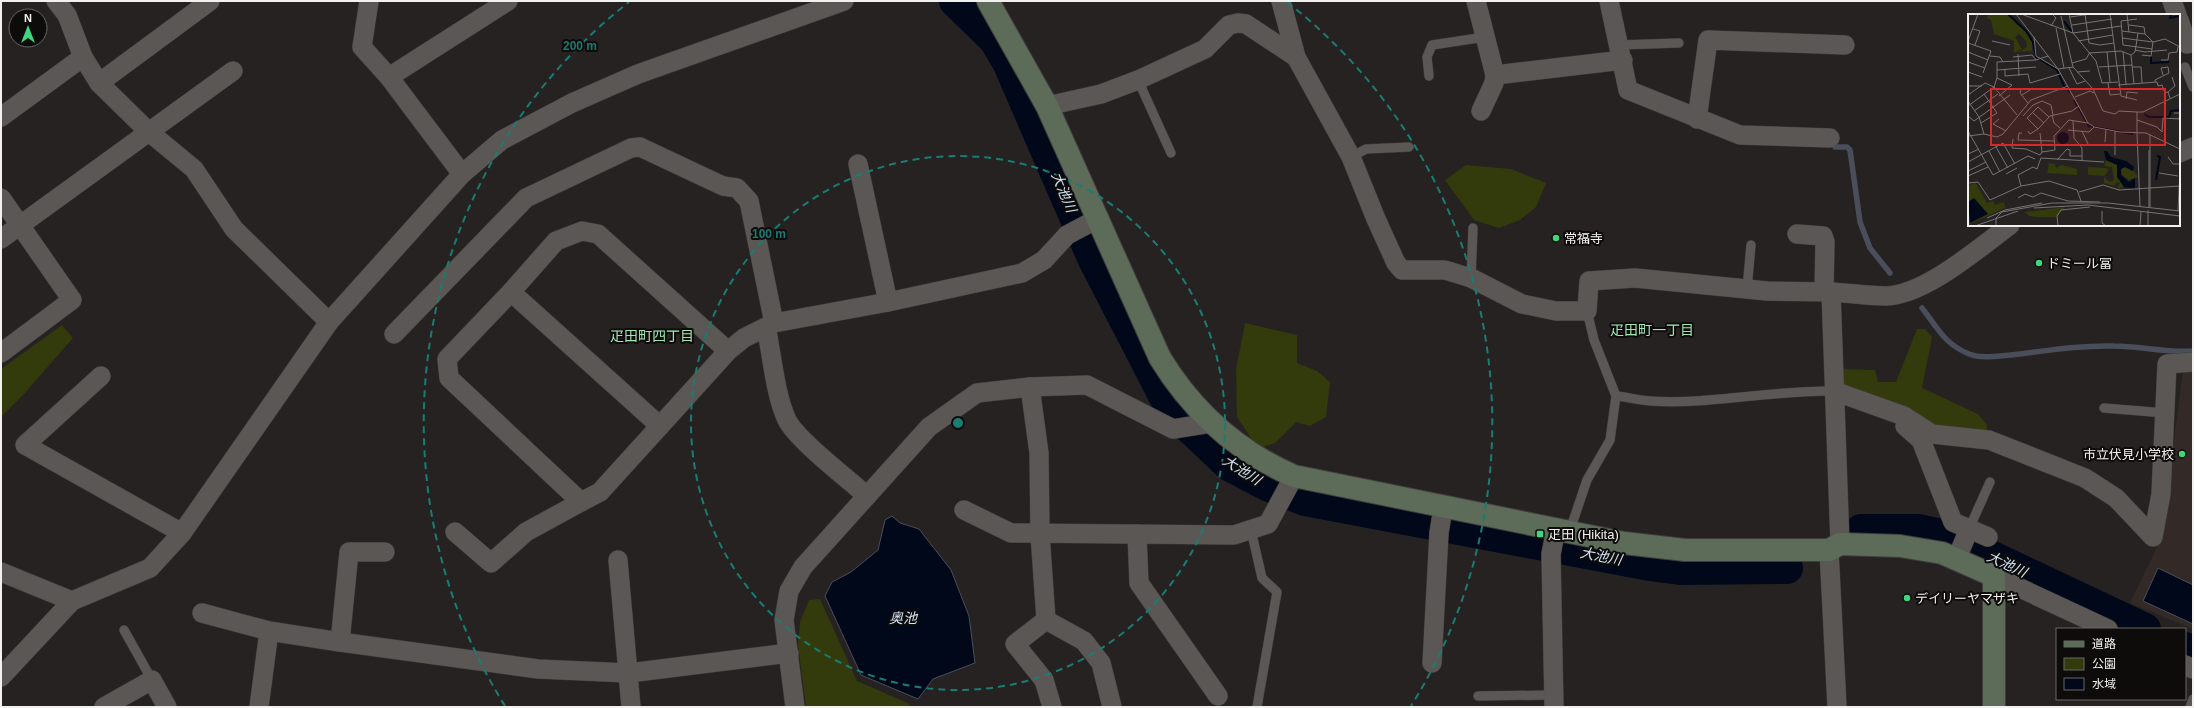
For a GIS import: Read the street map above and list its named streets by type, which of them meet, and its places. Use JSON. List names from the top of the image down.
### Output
{
  "districts": ["疋田町一丁目", "疋田町四丁目"],
  "water": ["大池川", "奥池"],
  "places": {
    "other": [
      "常福寺",
      "ドミール冨",
      "市立伏見小学校",
      "デイリーヤマザキ"
    ],
    "transit": ["疋田 (Hikita)"]
  },
  "legend": ["道路", "公園", "水域"],
  "north": "top",
  "rings": ["200 m", "100 m"]
}
